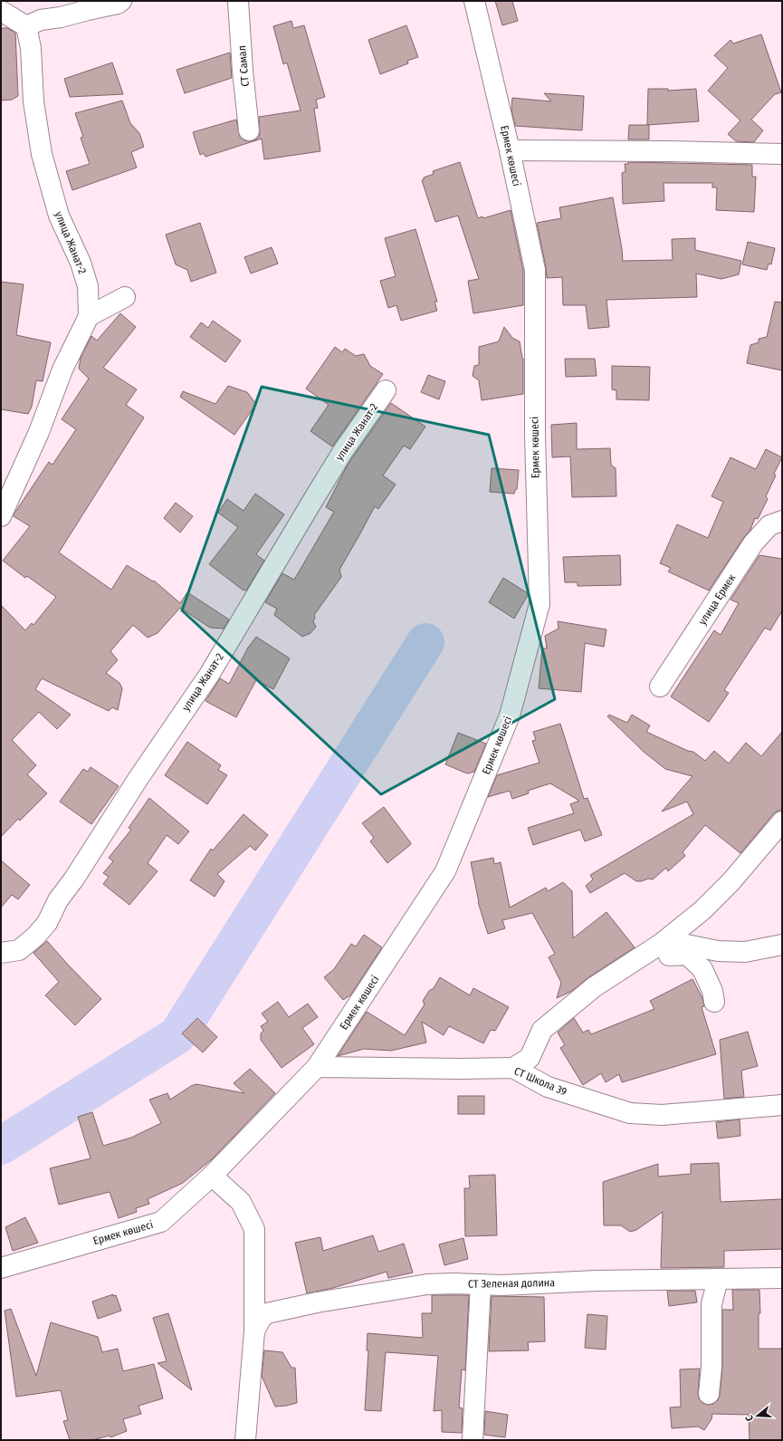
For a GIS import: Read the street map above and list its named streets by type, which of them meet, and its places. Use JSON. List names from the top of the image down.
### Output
{
  "streets": {
    "street": [
      "СТ Самал",
      "Ермек көшесі",
      "улица Жанат-2",
      "улица Ермек",
      "СТ Школа 39",
      "СТ Зеленая долина"
    ]
  },
  "crossings": [
    ["Ермек көшесі", "СТ Школа 39"],
    ["Ермек көшесі", "СТ Зеленая долина"]
  ],
  "north": "left"
}
